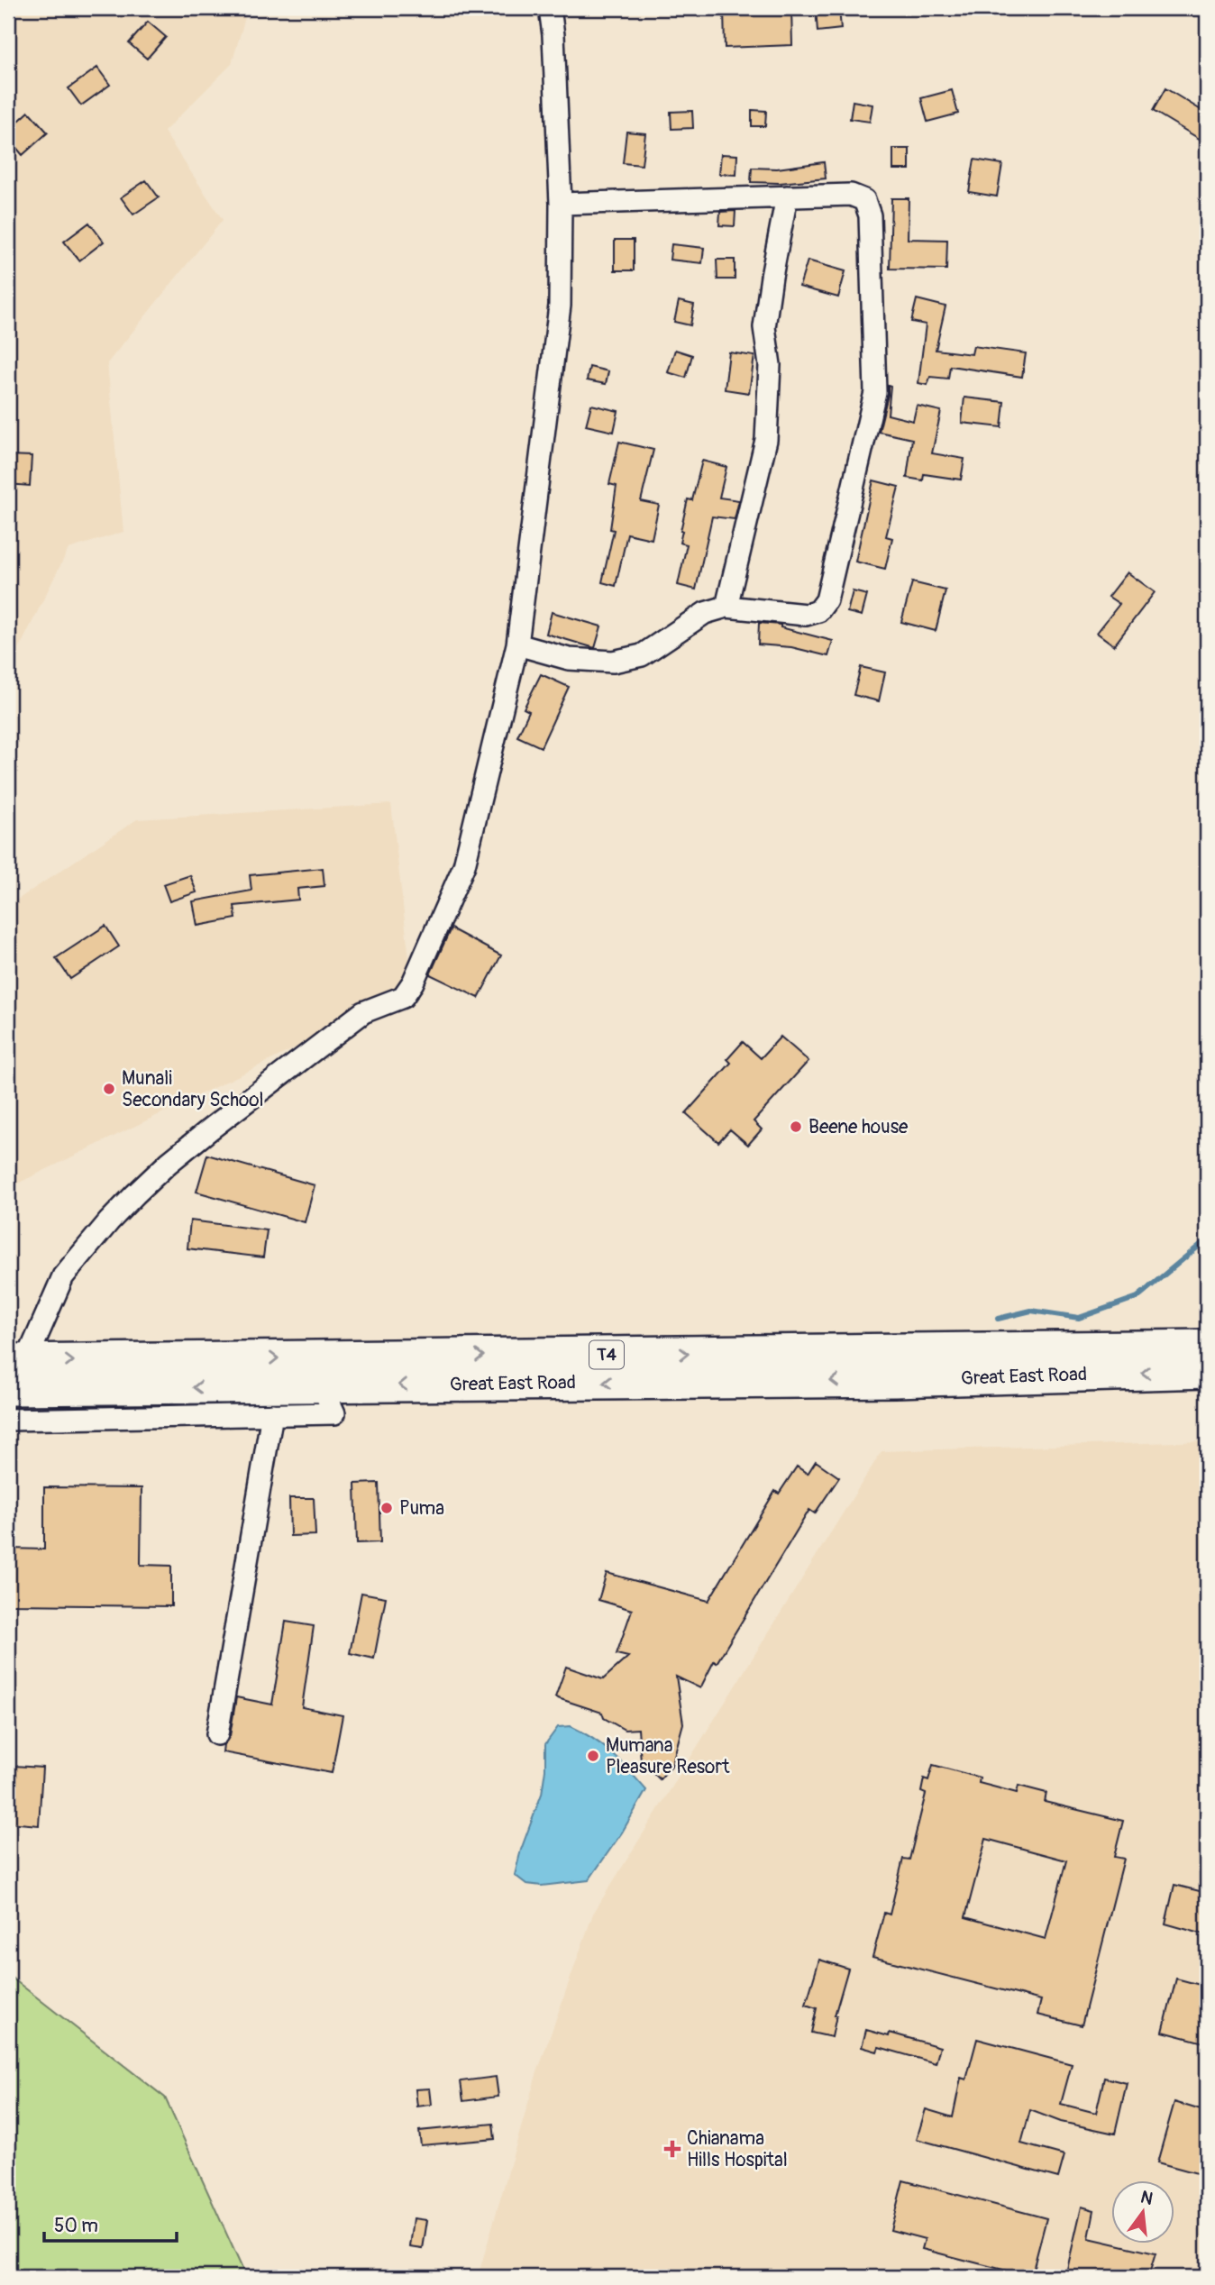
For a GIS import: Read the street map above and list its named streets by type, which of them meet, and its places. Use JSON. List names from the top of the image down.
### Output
{
  "streets": {
    "main road": ["T4", "Great East Road"]
  },
  "places": {
    "other": [
      "Munali Secondary School",
      "Beene house",
      "Puma",
      "Mumana Pleasure Resort"
    ],
    "health": ["Chianama Hills Hospital"]
  },
  "scale_bar": "50 m",
  "north": "top"
}
